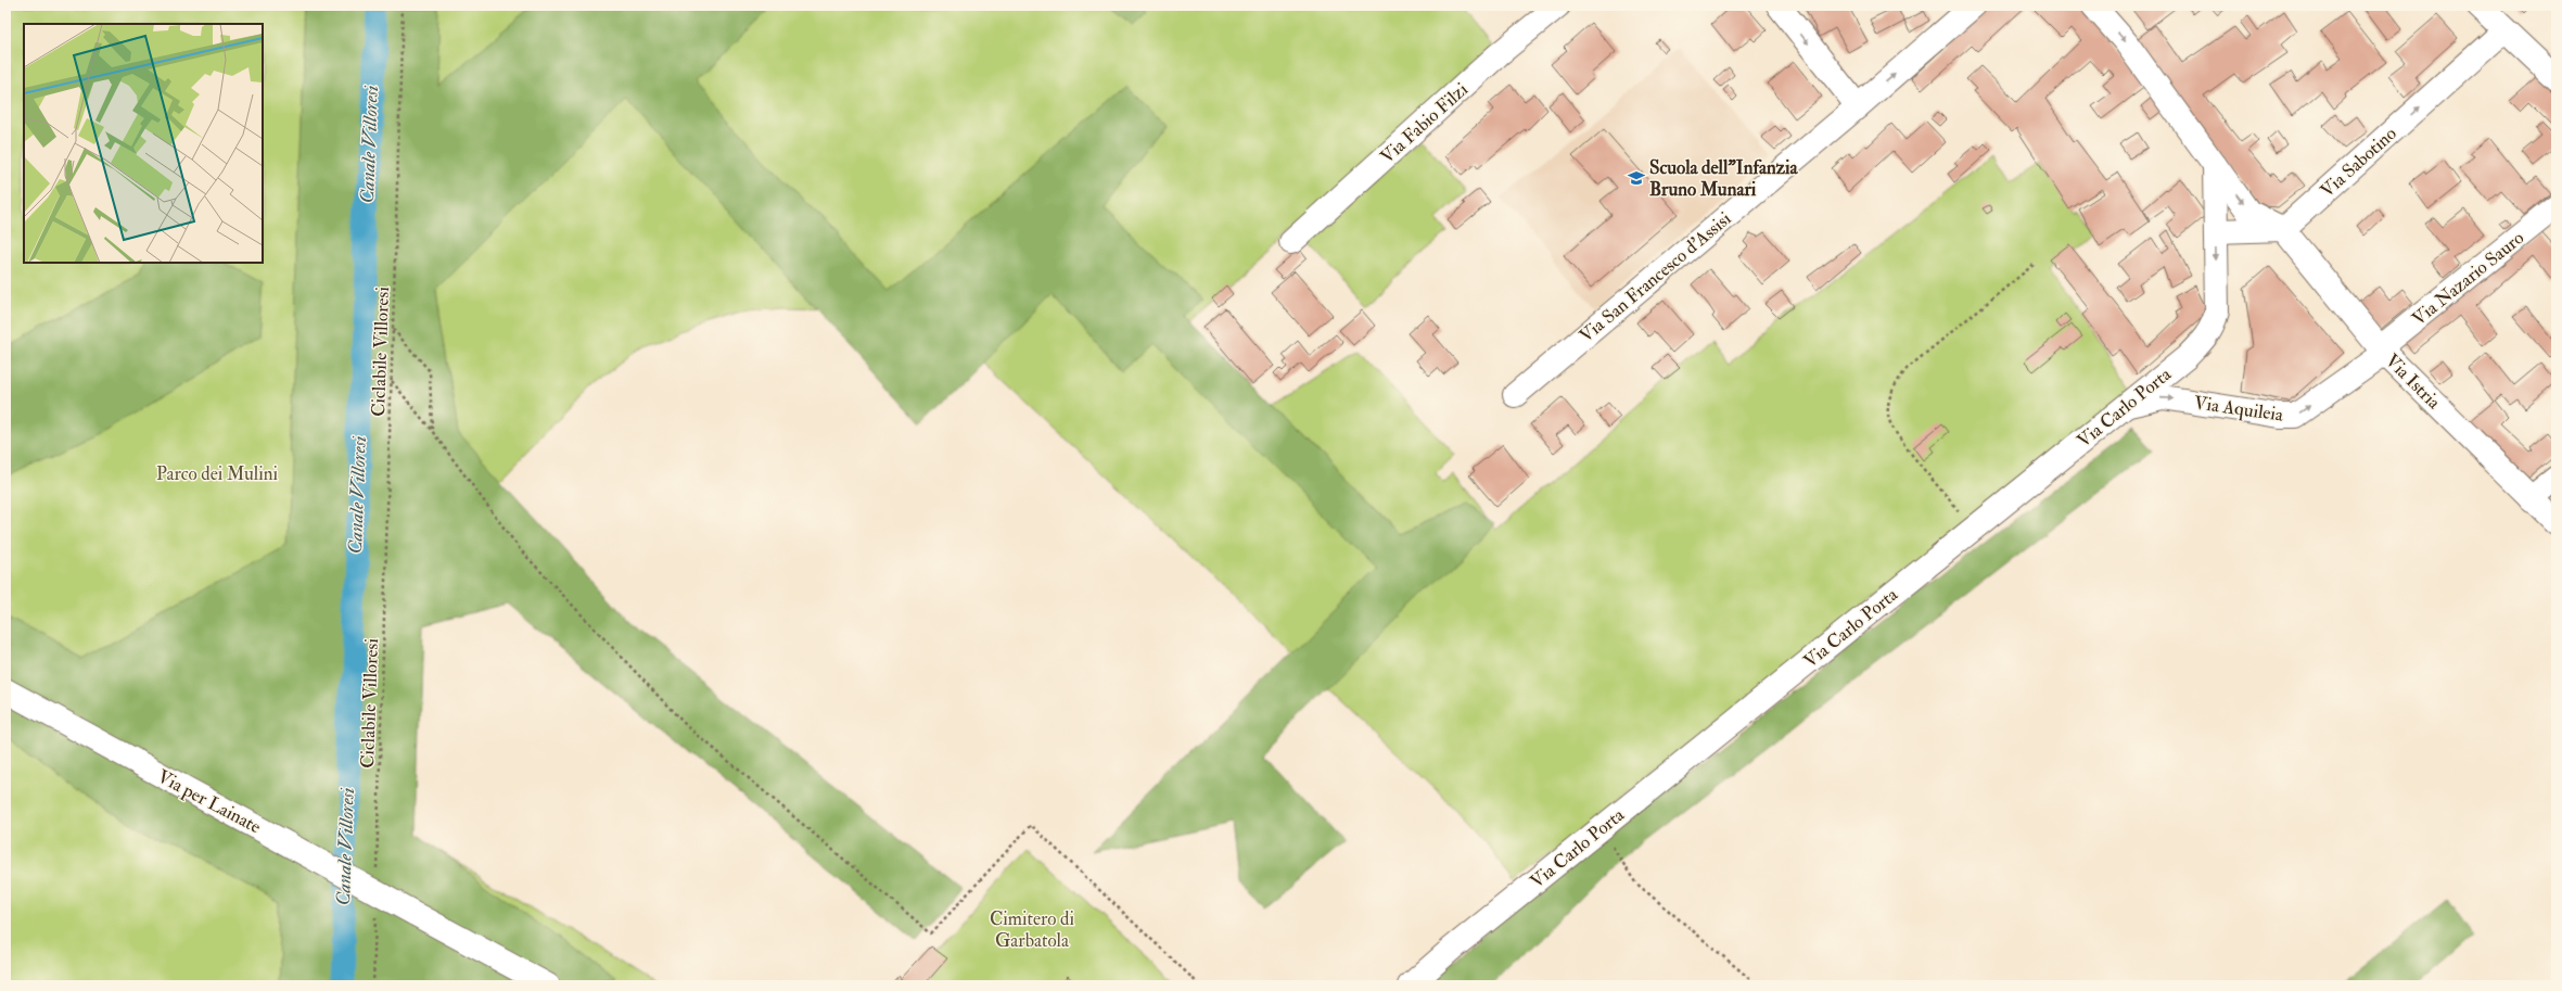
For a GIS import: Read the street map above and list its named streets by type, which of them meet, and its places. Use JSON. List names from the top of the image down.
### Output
{
  "streets": {
    "street": [
      "Via Fabio Filzi",
      "Via Sabotino",
      "Via San Francesco d'Assisi",
      "Via Nazario Sauro",
      "Via Istria",
      "Via Carlo Porta",
      "Via Aquileia",
      "Via per Lainate"
    ],
    "path": ["Ciclabile Villoresi"]
  },
  "crossings": [
    ["Via Sabotino", "Via Istria"],
    ["Via Nazario Sauro", "Via Istria"],
    ["Via Nazario Sauro", "Via Aquileia"],
    ["Via Istria", "Via Aquileia"],
    ["Via Carlo Porta", "Via Aquileia"]
  ],
  "one_way": ["Via Sabotino", "Via Aquileia"],
  "water": ["Canale Villoresi"],
  "parks": ["Parco dei Mulini", "Cimitero di Garbatola"],
  "places": {
    "school or university": ["Scuola dell\"Infanzia Bruno Munari"]
  }
}
